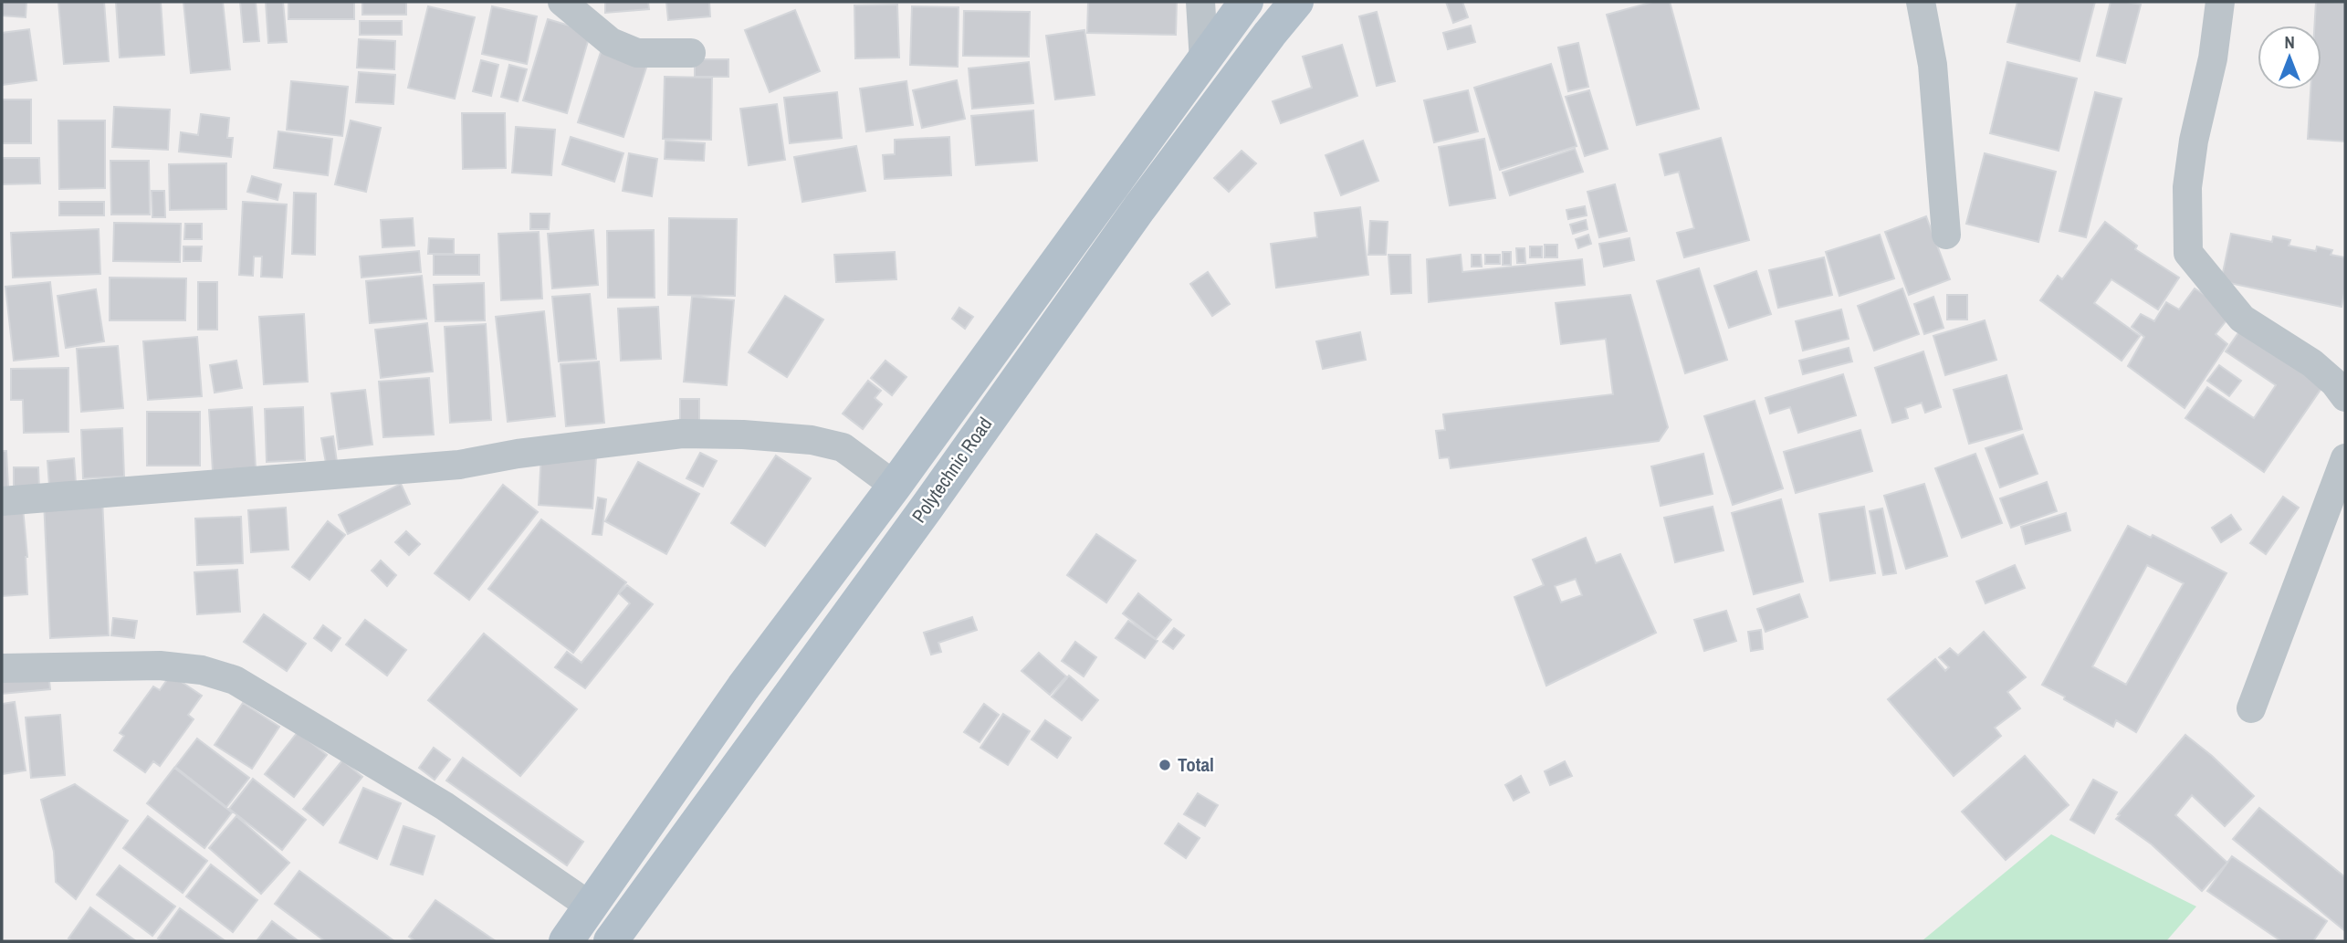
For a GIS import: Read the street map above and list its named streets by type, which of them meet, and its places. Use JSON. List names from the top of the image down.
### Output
{
  "streets": {
    "main road": ["Polytechnic Road"]
  },
  "places": ["Total"],
  "north": "top"
}
